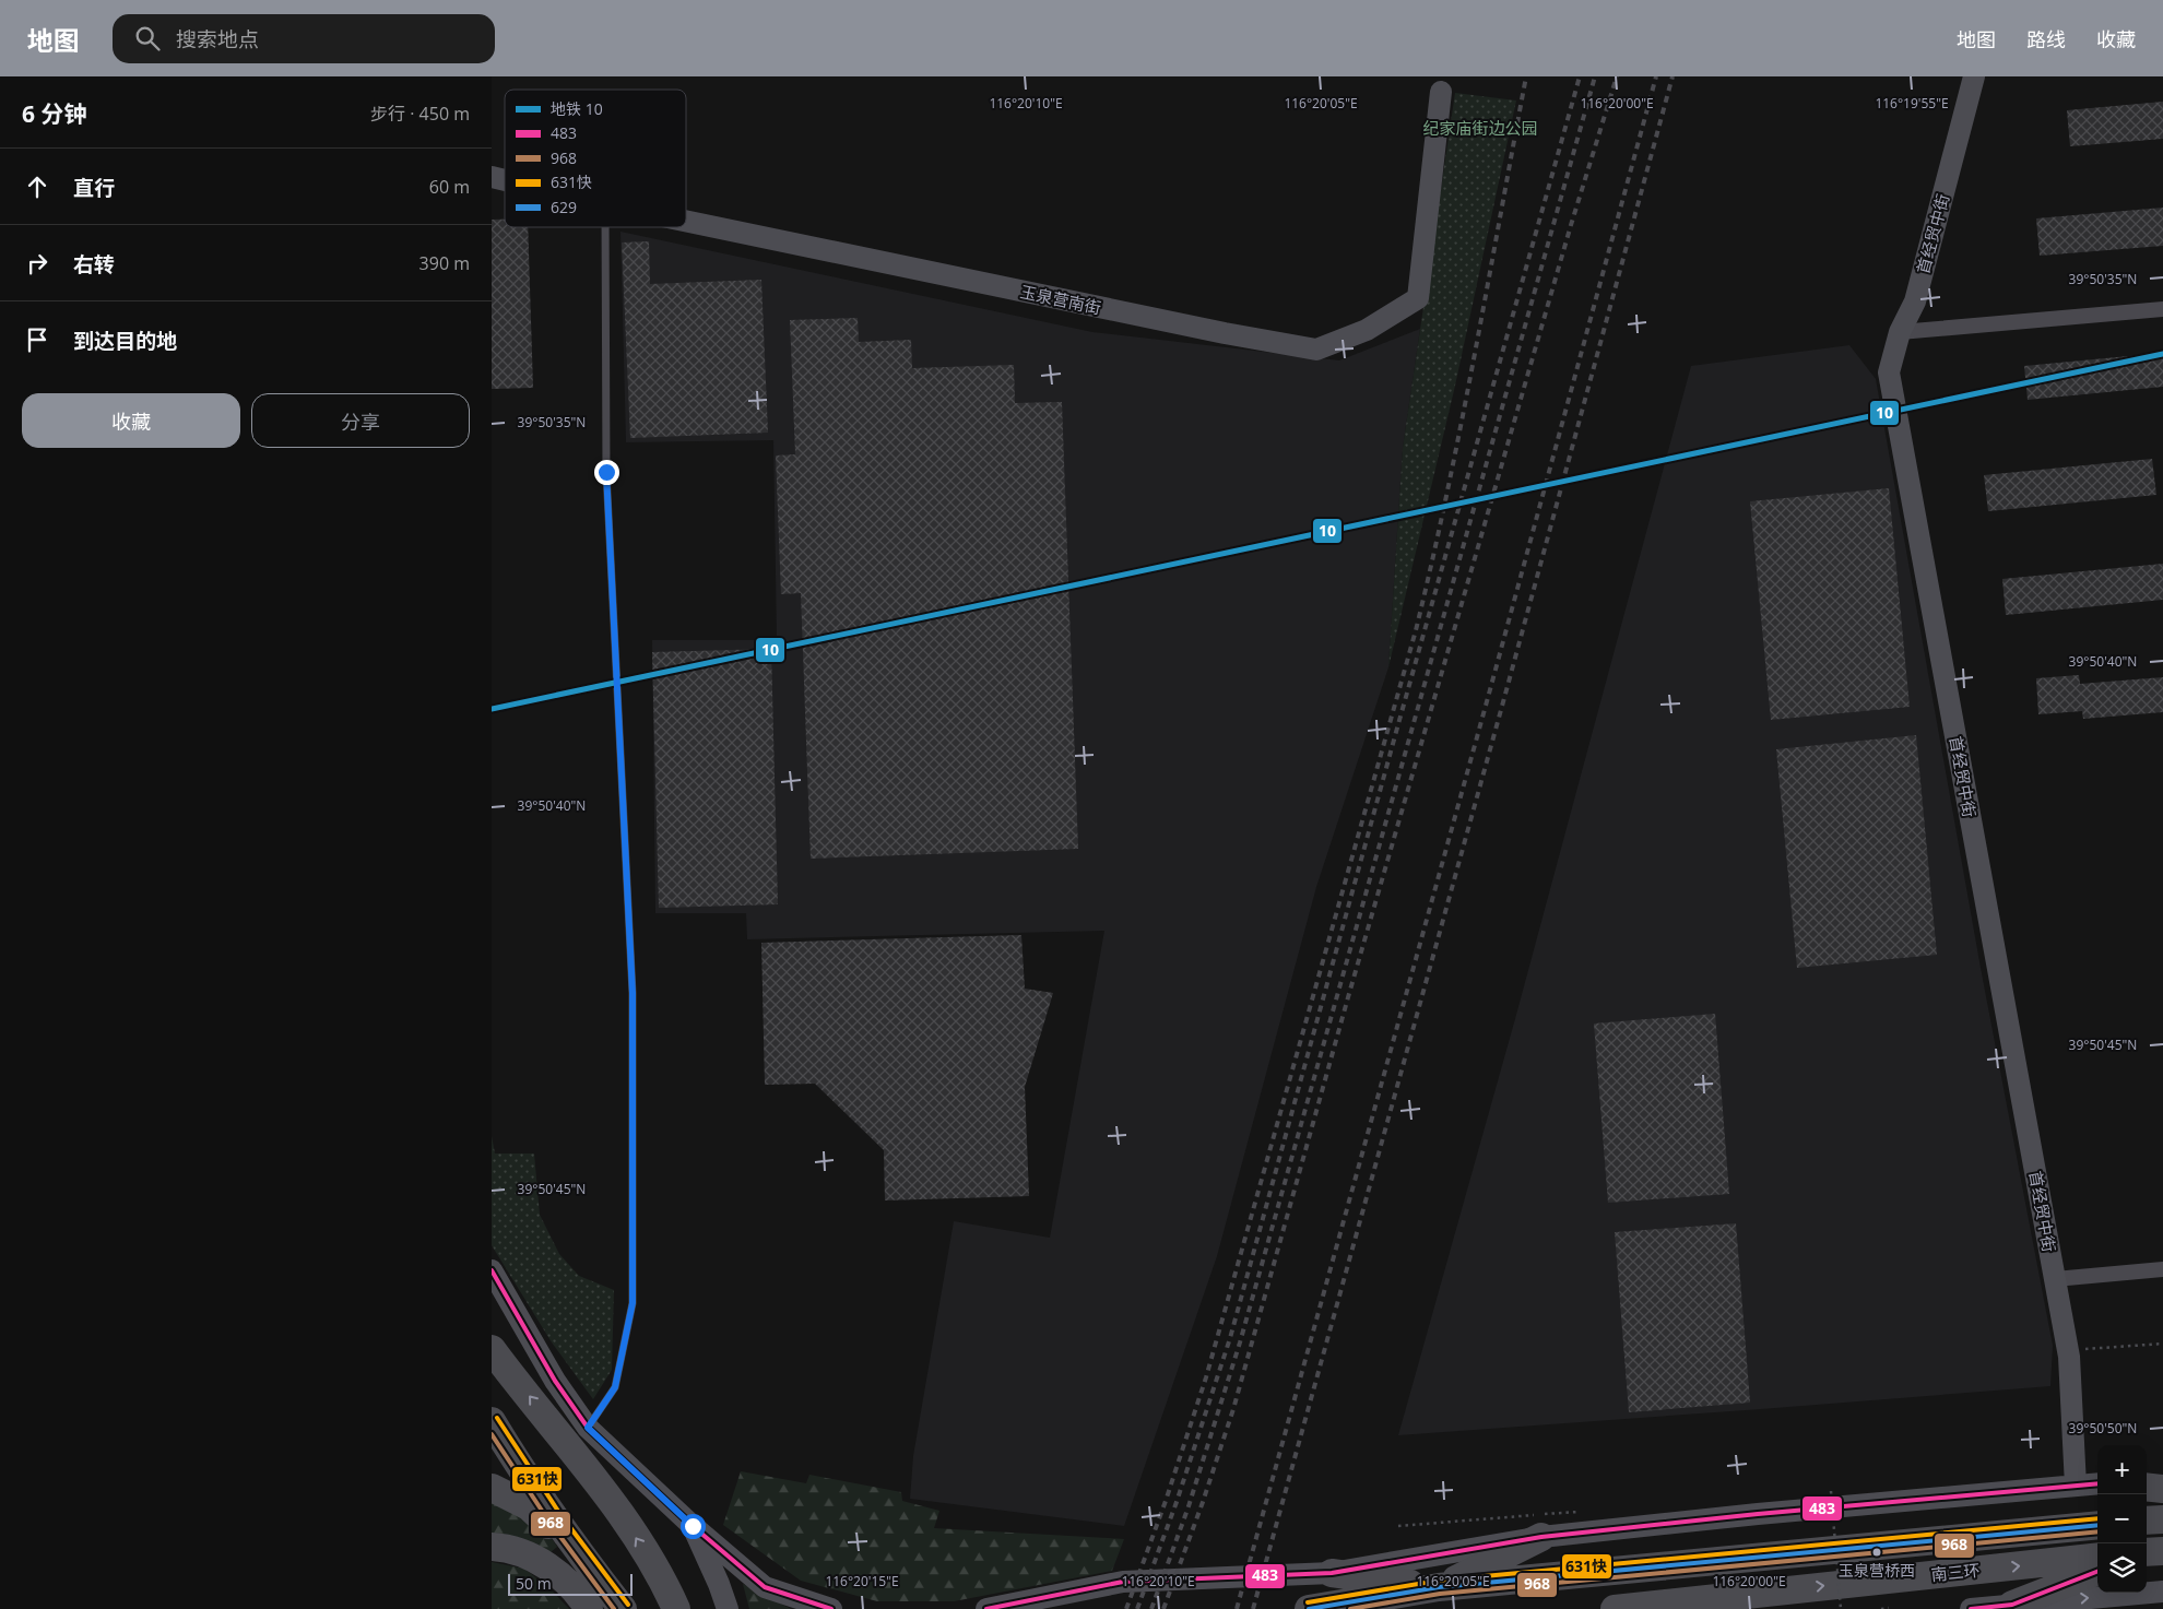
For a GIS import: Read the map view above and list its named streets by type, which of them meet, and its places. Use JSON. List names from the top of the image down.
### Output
{
  "streets": {
    "highway": ["南三环"],
    "street": ["首经贸中街", "玉泉营南街"]
  },
  "parks": ["纪家庙街边公园"],
  "places": ["玉泉营桥西"],
  "lines": [
    "metro line 10",
    "transit line 483",
    "transit line 631快",
    "transit line 968",
    "transit line 629"
  ],
  "legend": [
    "地铁 10",
    "483",
    "968",
    "631快",
    "629"
  ],
  "scale_bar": "50 m",
  "page": {
    "header": "地图",
    "search": "搜索地点",
    "nav": ["地图", "路线", "收藏"],
    "heading": ["6 分钟", "步行 · 450 m"],
    "list": [
      ["直行", "60 m"],
      ["右转", "390 m"],
      "到达目的地"
    ],
    "buttons": ["收藏", "分享"],
    "map_buttons": ["+", "−"],
    "scale": "50 m"
  },
  "coordinates": [
    "116°20'10\"E",
    "116°20'05\"E",
    "116°20'00\"E",
    "116°19'55\"E",
    "39°50'35\"N",
    "39°50'40\"N",
    "39°50'45\"N",
    "39°50'50\"N",
    "116°20'15\"E"
  ]
}
